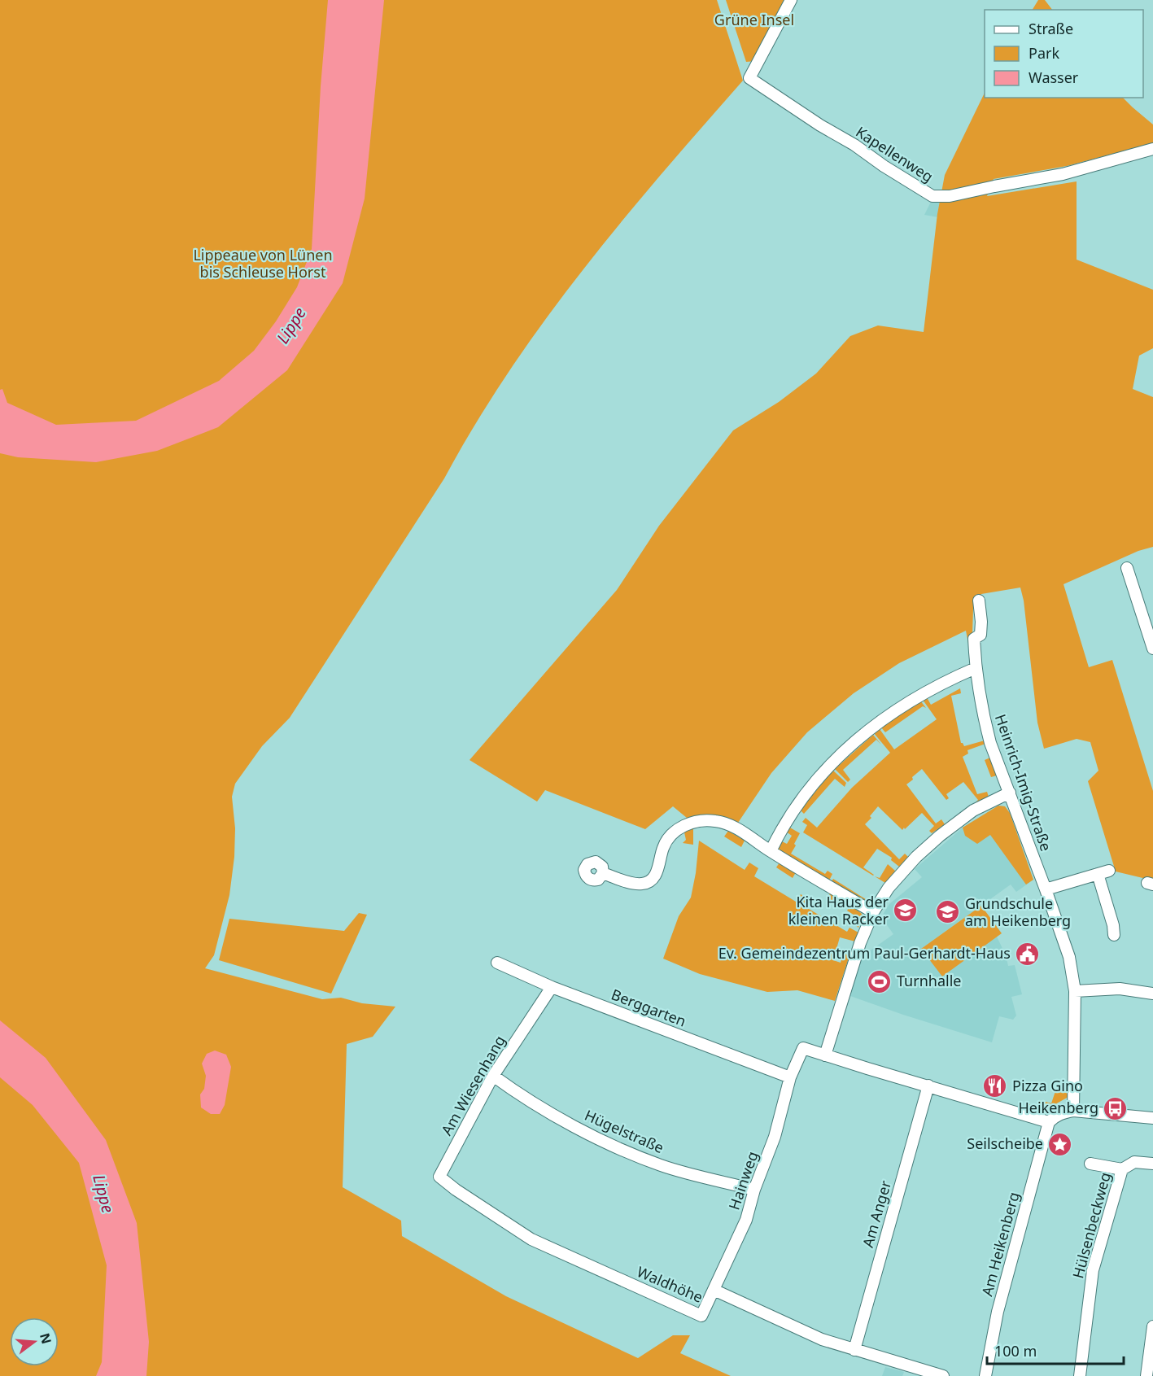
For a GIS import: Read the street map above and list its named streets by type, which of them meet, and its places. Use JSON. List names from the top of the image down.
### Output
{
  "streets": {
    "street": [
      "Kapellenweg",
      "Heinrich-Imig-Straße",
      "Berggarten",
      "Am Wiesenhang",
      "Hügelstraße",
      "Hainweg",
      "Am Anger",
      "Hülsenbeckweg",
      "Am Heikenberg",
      "Waldhöhe"
    ]
  },
  "crossings": [
    ["Berggarten", "Am Wiesenhang"],
    ["Berggarten", "Hainweg"],
    ["Am Wiesenhang", "Hügelstraße"],
    ["Am Wiesenhang", "Waldhöhe"],
    ["Hügelstraße", "Hainweg"],
    ["Hainweg", "Waldhöhe"],
    ["Am Anger", "Waldhöhe"]
  ],
  "water": ["Lippe"],
  "parks": ["Grüne Insel", "Lippeaue von Lünen bis Schleuse Horst"],
  "places": {
    "school or university": ["Kita Haus der kleinen Racker", "Grundschule am Heikenberg"],
    "public building": ["Ev. Gemeindezentrum Paul-Gerhardt-Haus"],
    "sports": ["Turnhalle"],
    "restaurant": ["Pizza Gino"],
    "bus stop": ["Heikenberg"],
    "place": ["Seilscheibe"]
  },
  "legend": ["Straße", "Park", "Wasser"],
  "scale_bar": "100 m",
  "north": "right"
}
